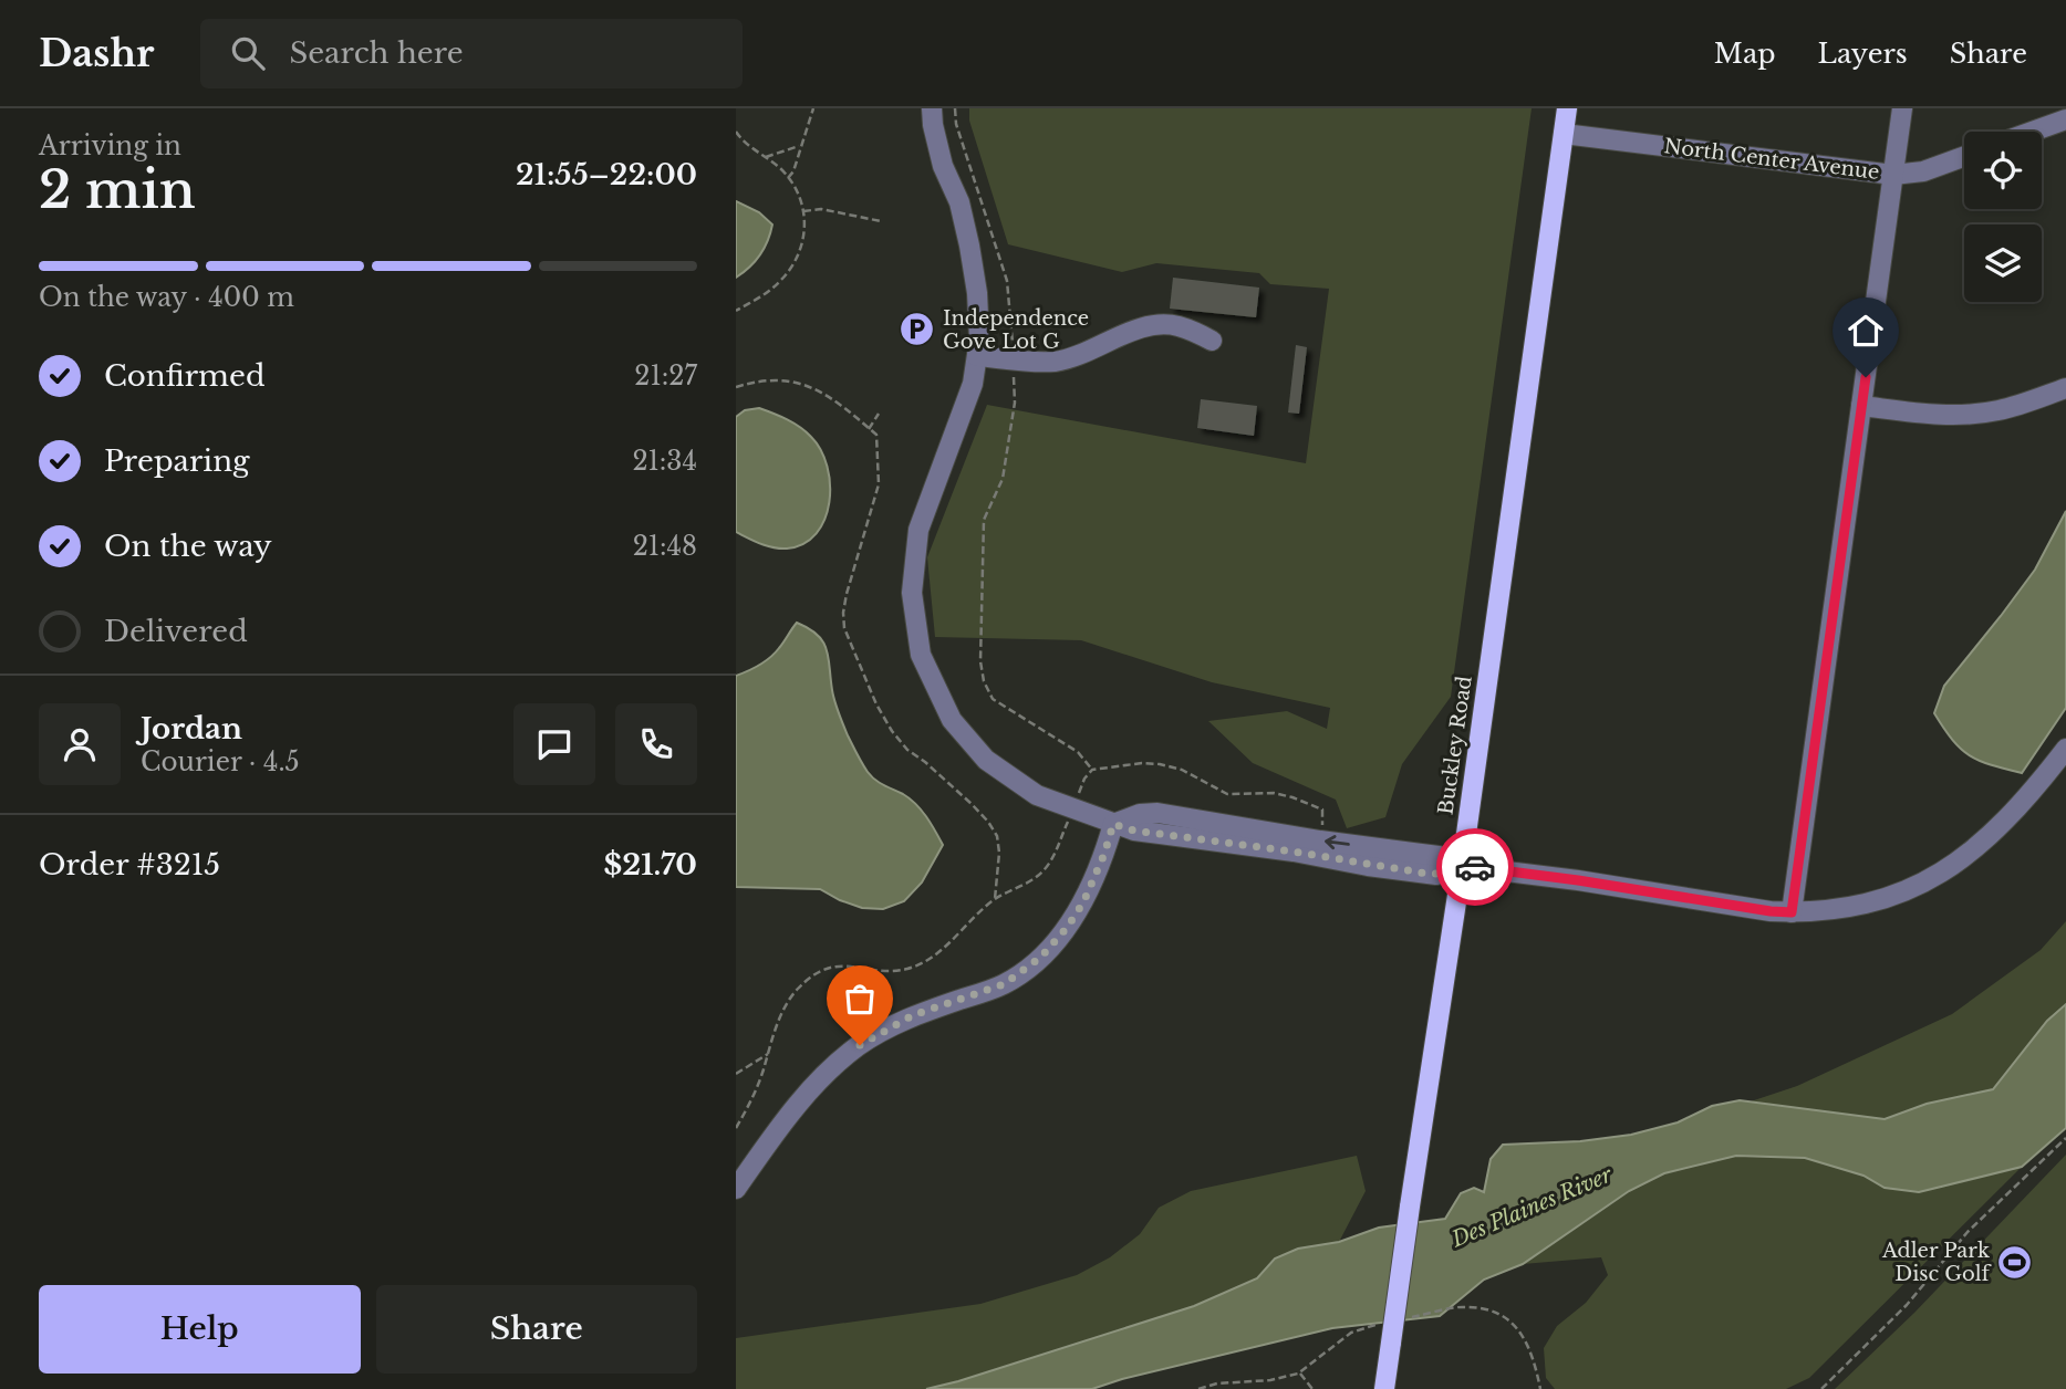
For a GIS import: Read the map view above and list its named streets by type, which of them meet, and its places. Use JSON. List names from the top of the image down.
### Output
{
  "streets": {
    "main road": ["Buckley Road"],
    "street": ["North Center Avenue"]
  },
  "crossings": [
    ["North Center Avenue", "Buckley Road"]
  ],
  "water": ["Des Plaines River"],
  "places": {
    "parking": ["Independence Gove Lot G"],
    "sports": ["Adler Park Disc Golf"]
  },
  "page": {
    "header": "Dashr",
    "search": "Search here",
    "nav": ["Map", "Layers", "Share"],
    "heading": ["2 min", "Arriving in", "21:55–22:00"],
    "panel": [
      "Jordan",
      "Courier · 4.5",
      "Order #3215",
      "$21.70"
    ],
    "bar": "On the way · 400 m",
    "list": [
      ["Confirmed", "21:27"],
      ["Preparing", "21:34"],
      ["On the way", "21:48"],
      "Delivered"
    ],
    "buttons": ["Help", "Share"]
  }
}
